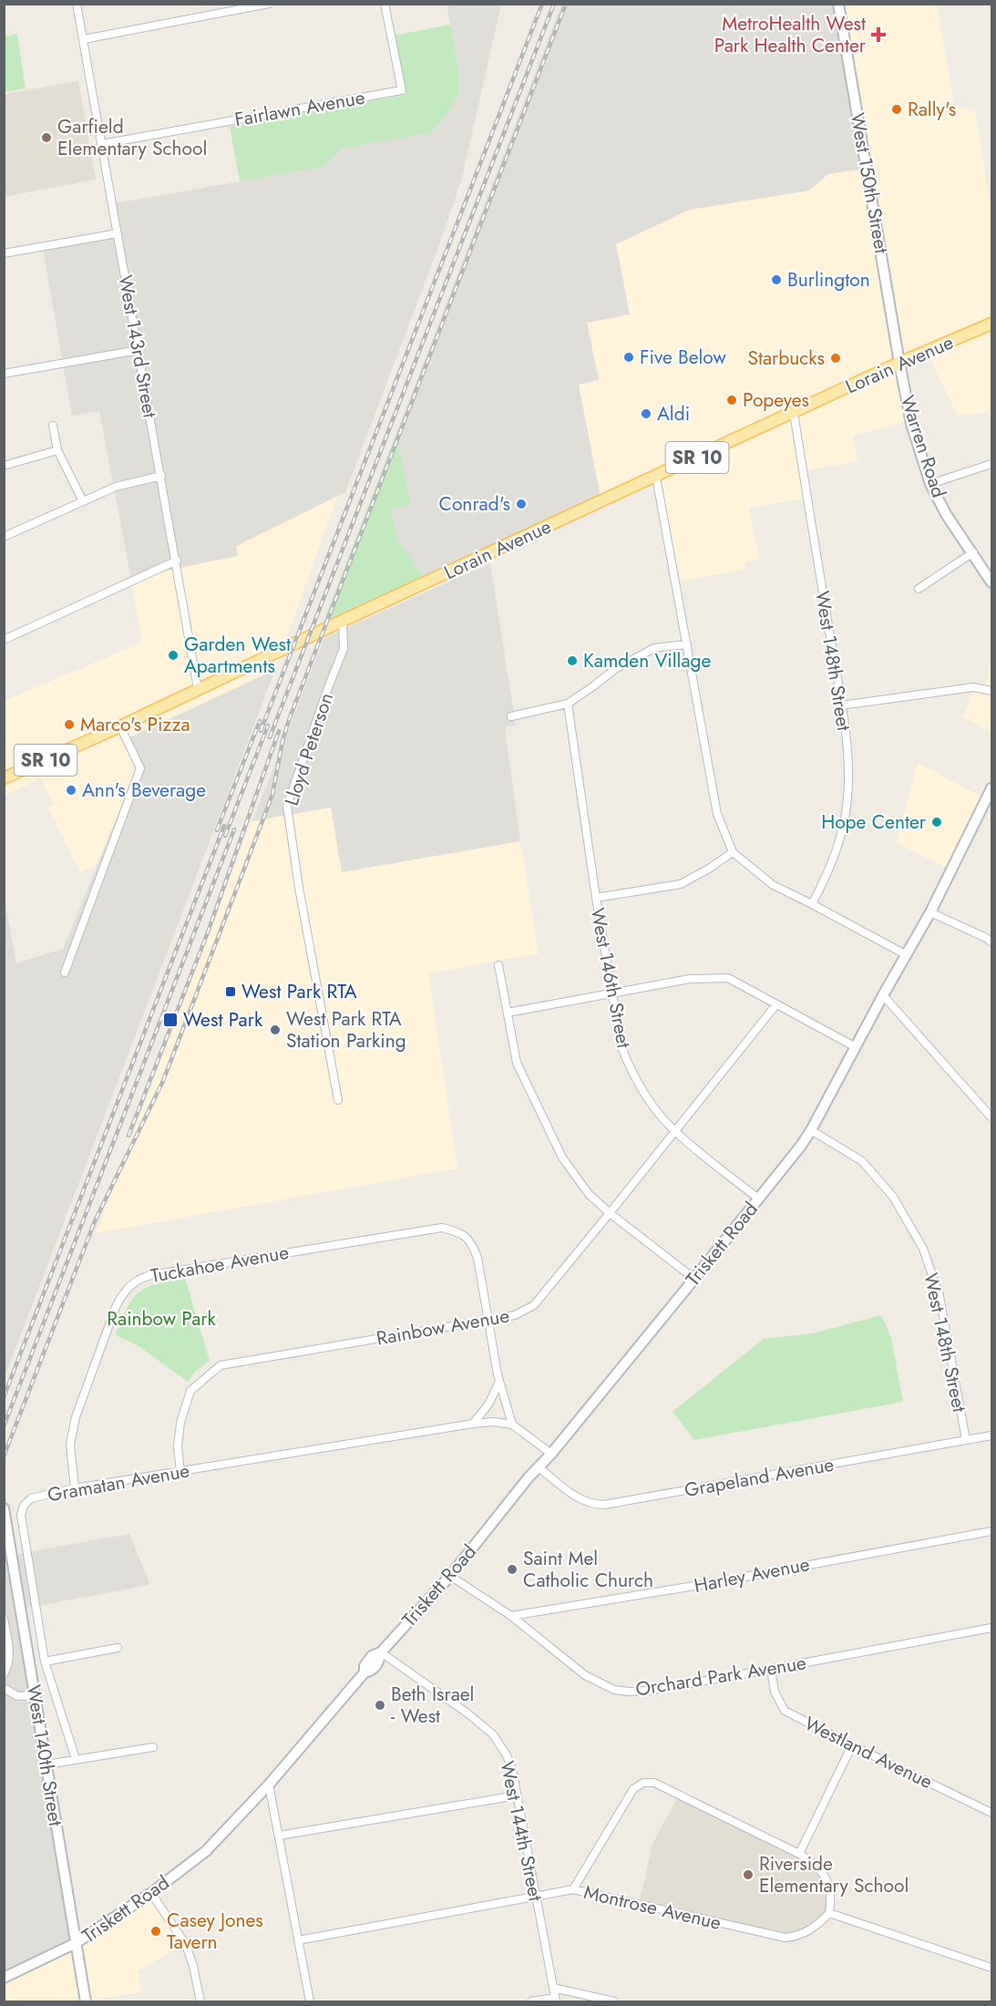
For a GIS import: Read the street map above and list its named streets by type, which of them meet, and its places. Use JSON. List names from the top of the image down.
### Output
{
  "streets": {
    "main road": [
      "West 150th Street",
      "Lorain Avenue",
      "Warren Road",
      "SR 10",
      "Triskett Road",
      "West 140th Street"
    ],
    "street": [
      "Fairlawn Avenue",
      "West 143rd Street",
      "West 148th Street",
      "Lloyd Peterson",
      "West 146th Street",
      "Tuckahoe Avenue",
      "Rainbow Avenue",
      "Grapeland Avenue",
      "Gramatan Avenue",
      "Harley Avenue",
      "Orchard Park Avenue",
      "Westland Avenue",
      "West 144th Street",
      "Montrose Avenue"
    ]
  },
  "crossings": [
    ["Fairlawn Avenue", "West 143rd Street"],
    ["West 150th Street", "Lorain Avenue"],
    ["West 150th Street", "Warren Road"],
    ["West 143rd Street", "Lorain Avenue"],
    ["Lorain Avenue", "Warren Road"],
    ["Lorain Avenue", "West 148th Street"],
    ["Lorain Avenue", "Lloyd Peterson"],
    ["West 148th Street", "Triskett Road"],
    ["West 148th Street", "Grapeland Avenue"],
    ["West 146th Street", "Triskett Road"],
    ["West 146th Street", "Rainbow Avenue"],
    ["Triskett Road", "Grapeland Avenue"],
    ["Triskett Road", "Orchard Park Avenue"],
    ["Triskett Road", "West 140th Street"],
    ["Triskett Road", "West 144th Street"],
    ["Tuckahoe Avenue", "Rainbow Avenue"],
    ["Tuckahoe Avenue", "Gramatan Avenue"],
    ["Rainbow Avenue", "Gramatan Avenue"],
    ["Harley Avenue", "Orchard Park Avenue"],
    ["Orchard Park Avenue", "Westland Avenue"],
    ["West 144th Street", "Montrose Avenue"]
  ],
  "parks": ["Rainbow Park"],
  "places": {
    "health": ["MetroHealth West Park Health Center"],
    "other": [
      "Rally's",
      "Garfield Elementary School",
      "Burlington",
      "Five Below",
      "Starbucks",
      "Popeyes",
      "Aldi",
      "Conrad's",
      "Garden West Apartments",
      "Kamden Village",
      "Marco's Pizza",
      "Ann's Beverage",
      "Hope Center",
      "West Park RTA Station Parking",
      "Saint Mel Catholic Church",
      "Beth Israel - West",
      "Riverside Elementary School",
      "Casey Jones Tavern"
    ],
    "transit": ["West Park RTA", "West Park"]
  }
}
